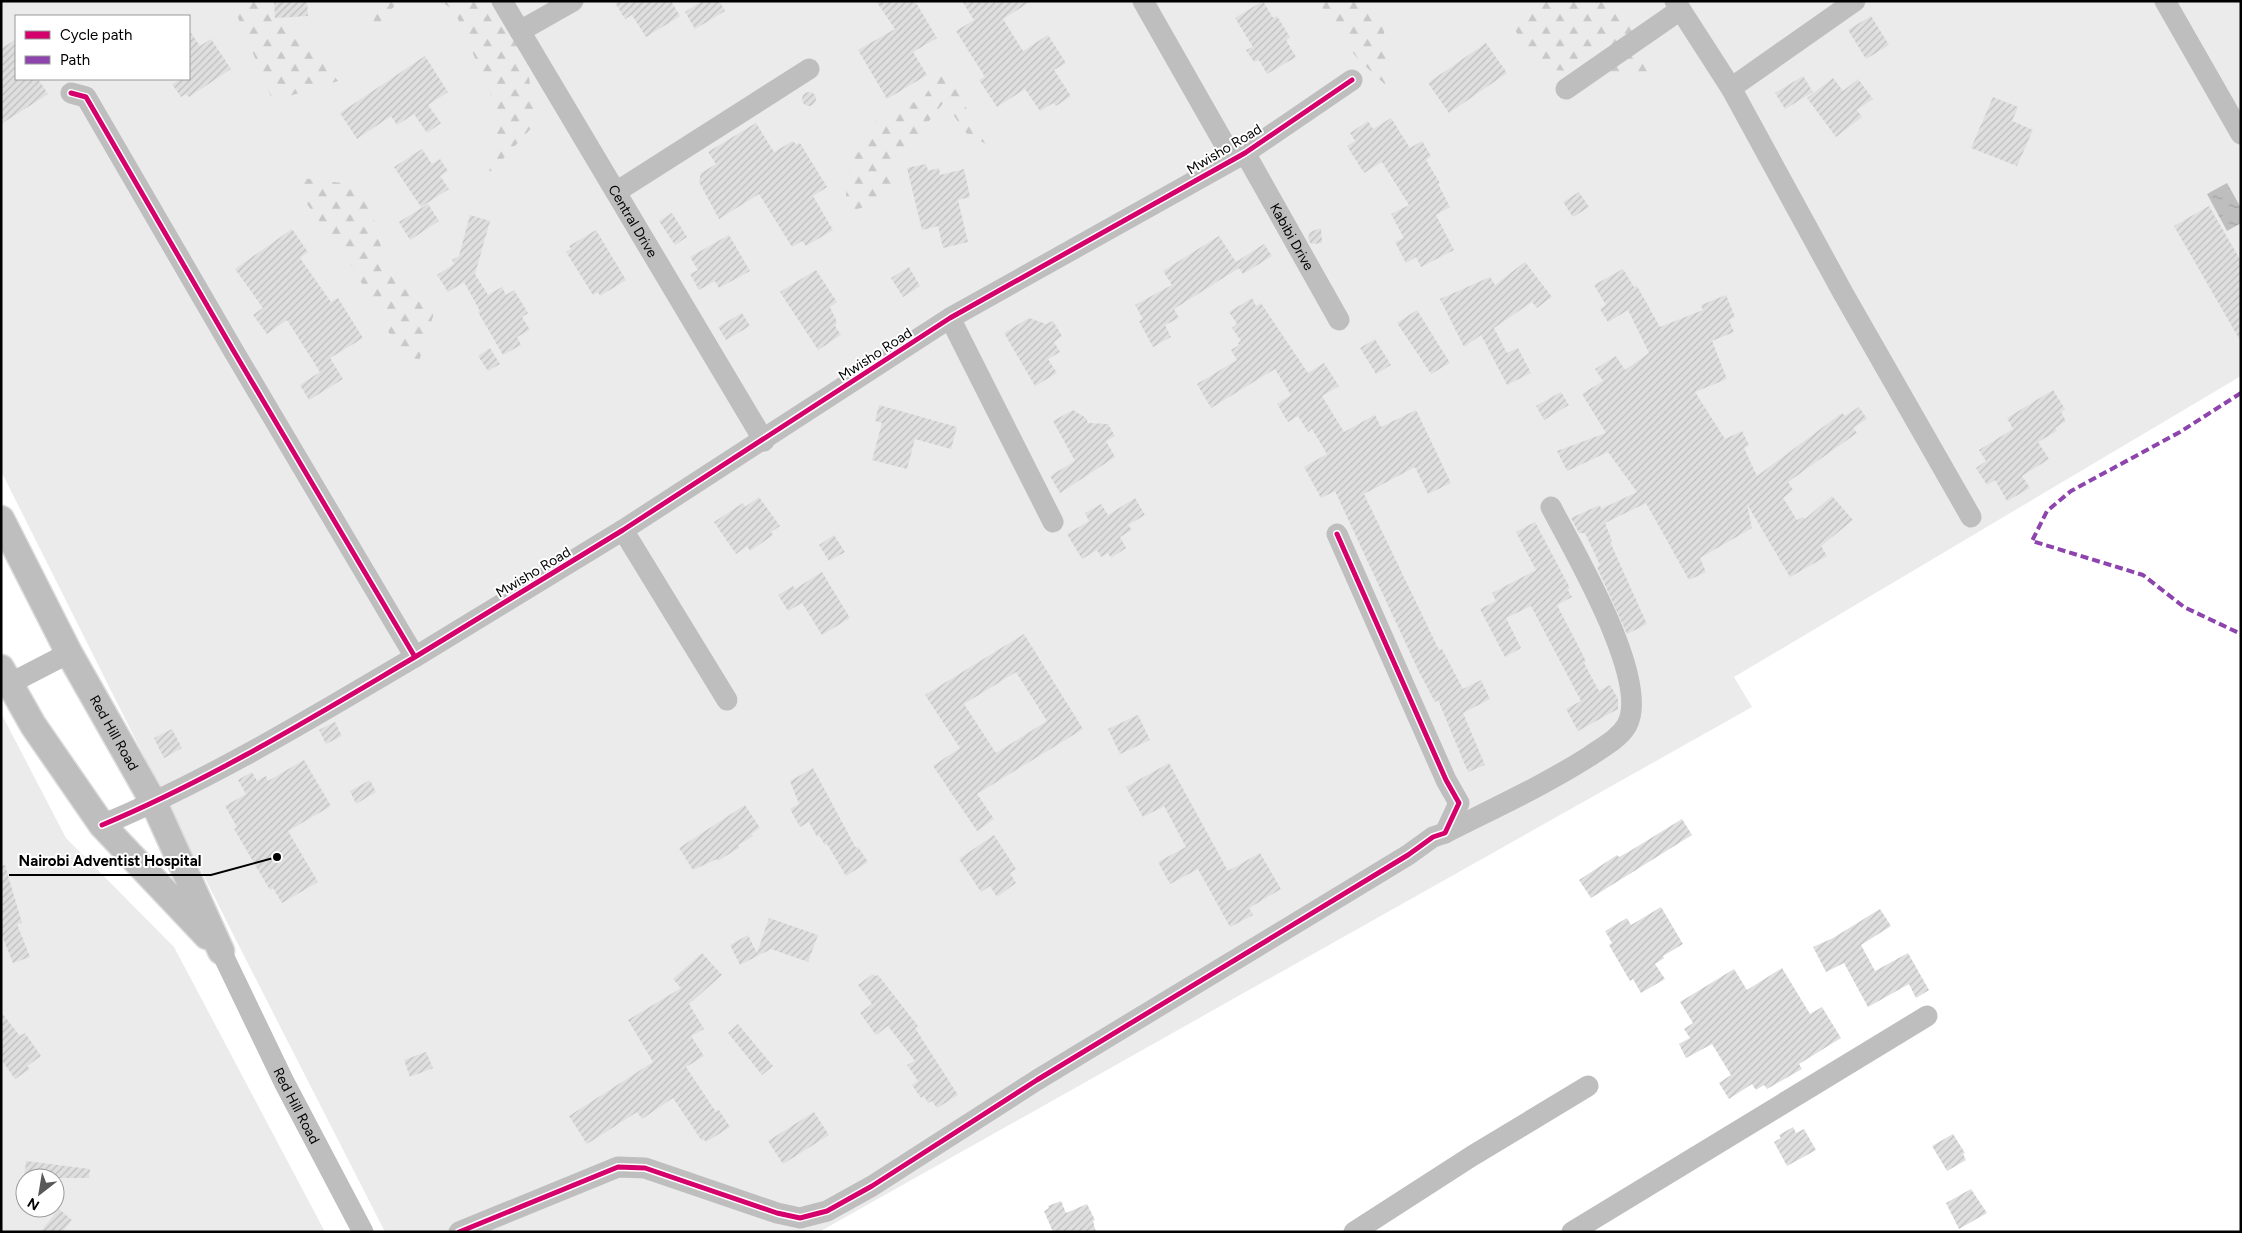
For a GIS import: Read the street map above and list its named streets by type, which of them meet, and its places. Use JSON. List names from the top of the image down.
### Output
{
  "streets": {
    "main road": ["Red Hill Road"],
    "street": ["Mwisho Road", "Central Drive", "Kabibi Drive"]
  },
  "crossings": [
    ["Mwisho Road", "Central Drive"],
    ["Mwisho Road", "Kabibi Drive"],
    ["Mwisho Road", "Red Hill Road"]
  ],
  "places": ["Nairobi Adventist Hospital"],
  "legend": ["Cycle path", "Path"],
  "north": "bottom left"
}
